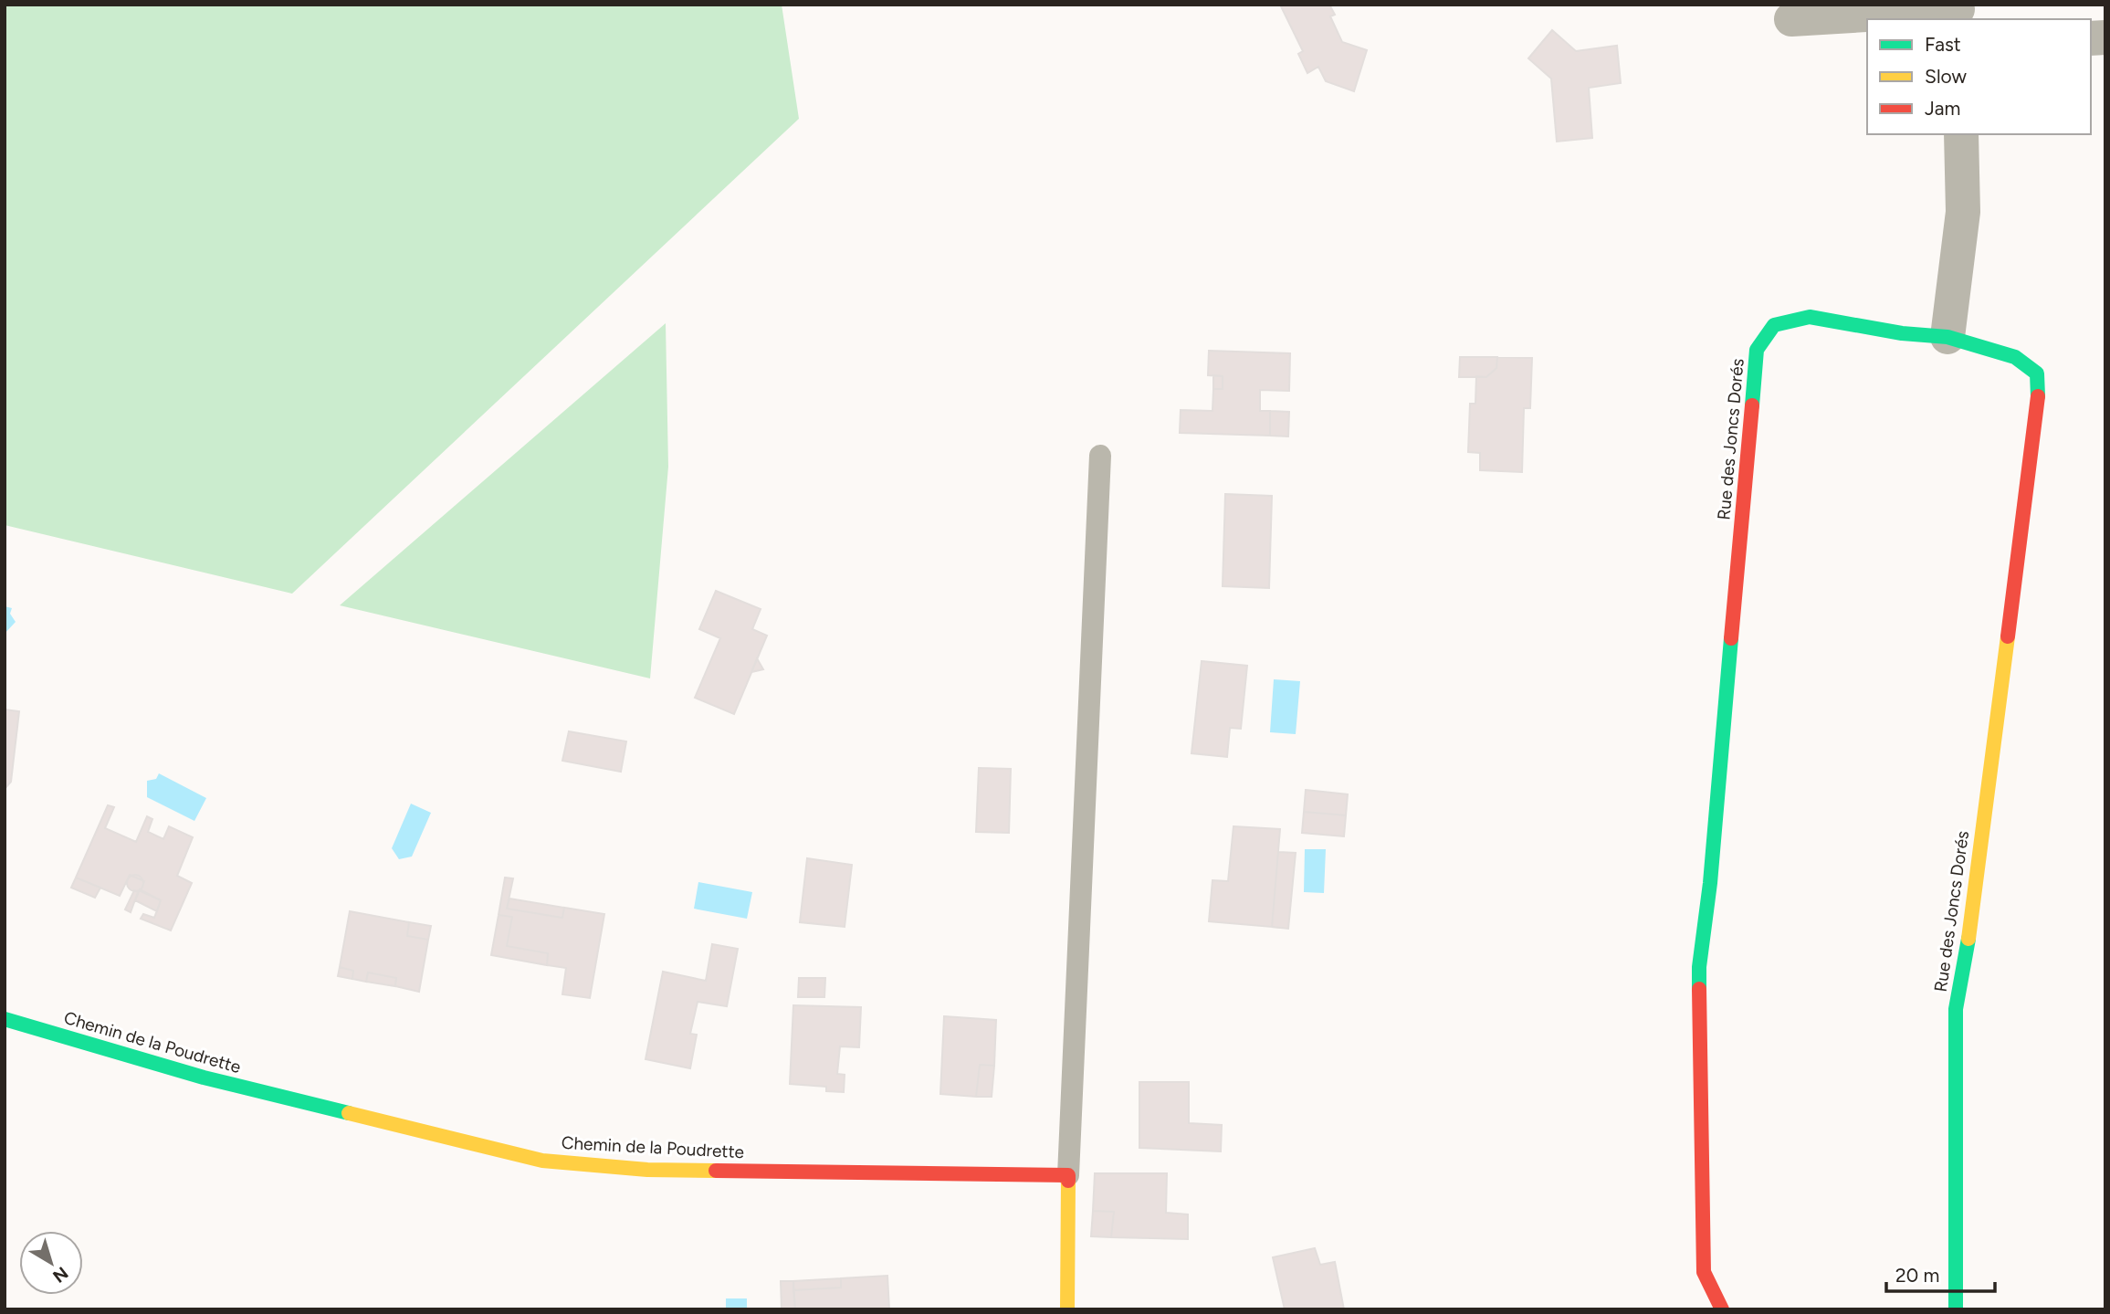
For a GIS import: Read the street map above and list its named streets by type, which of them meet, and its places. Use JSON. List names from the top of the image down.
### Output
{
  "streets": {
    "street": ["Rue des Joncs Dorés", "Chemin de la Poudrette"]
  },
  "legend": ["Fast", "Slow", "Jam"],
  "scale_bar": "20 m",
  "north": "bottom right"
}
